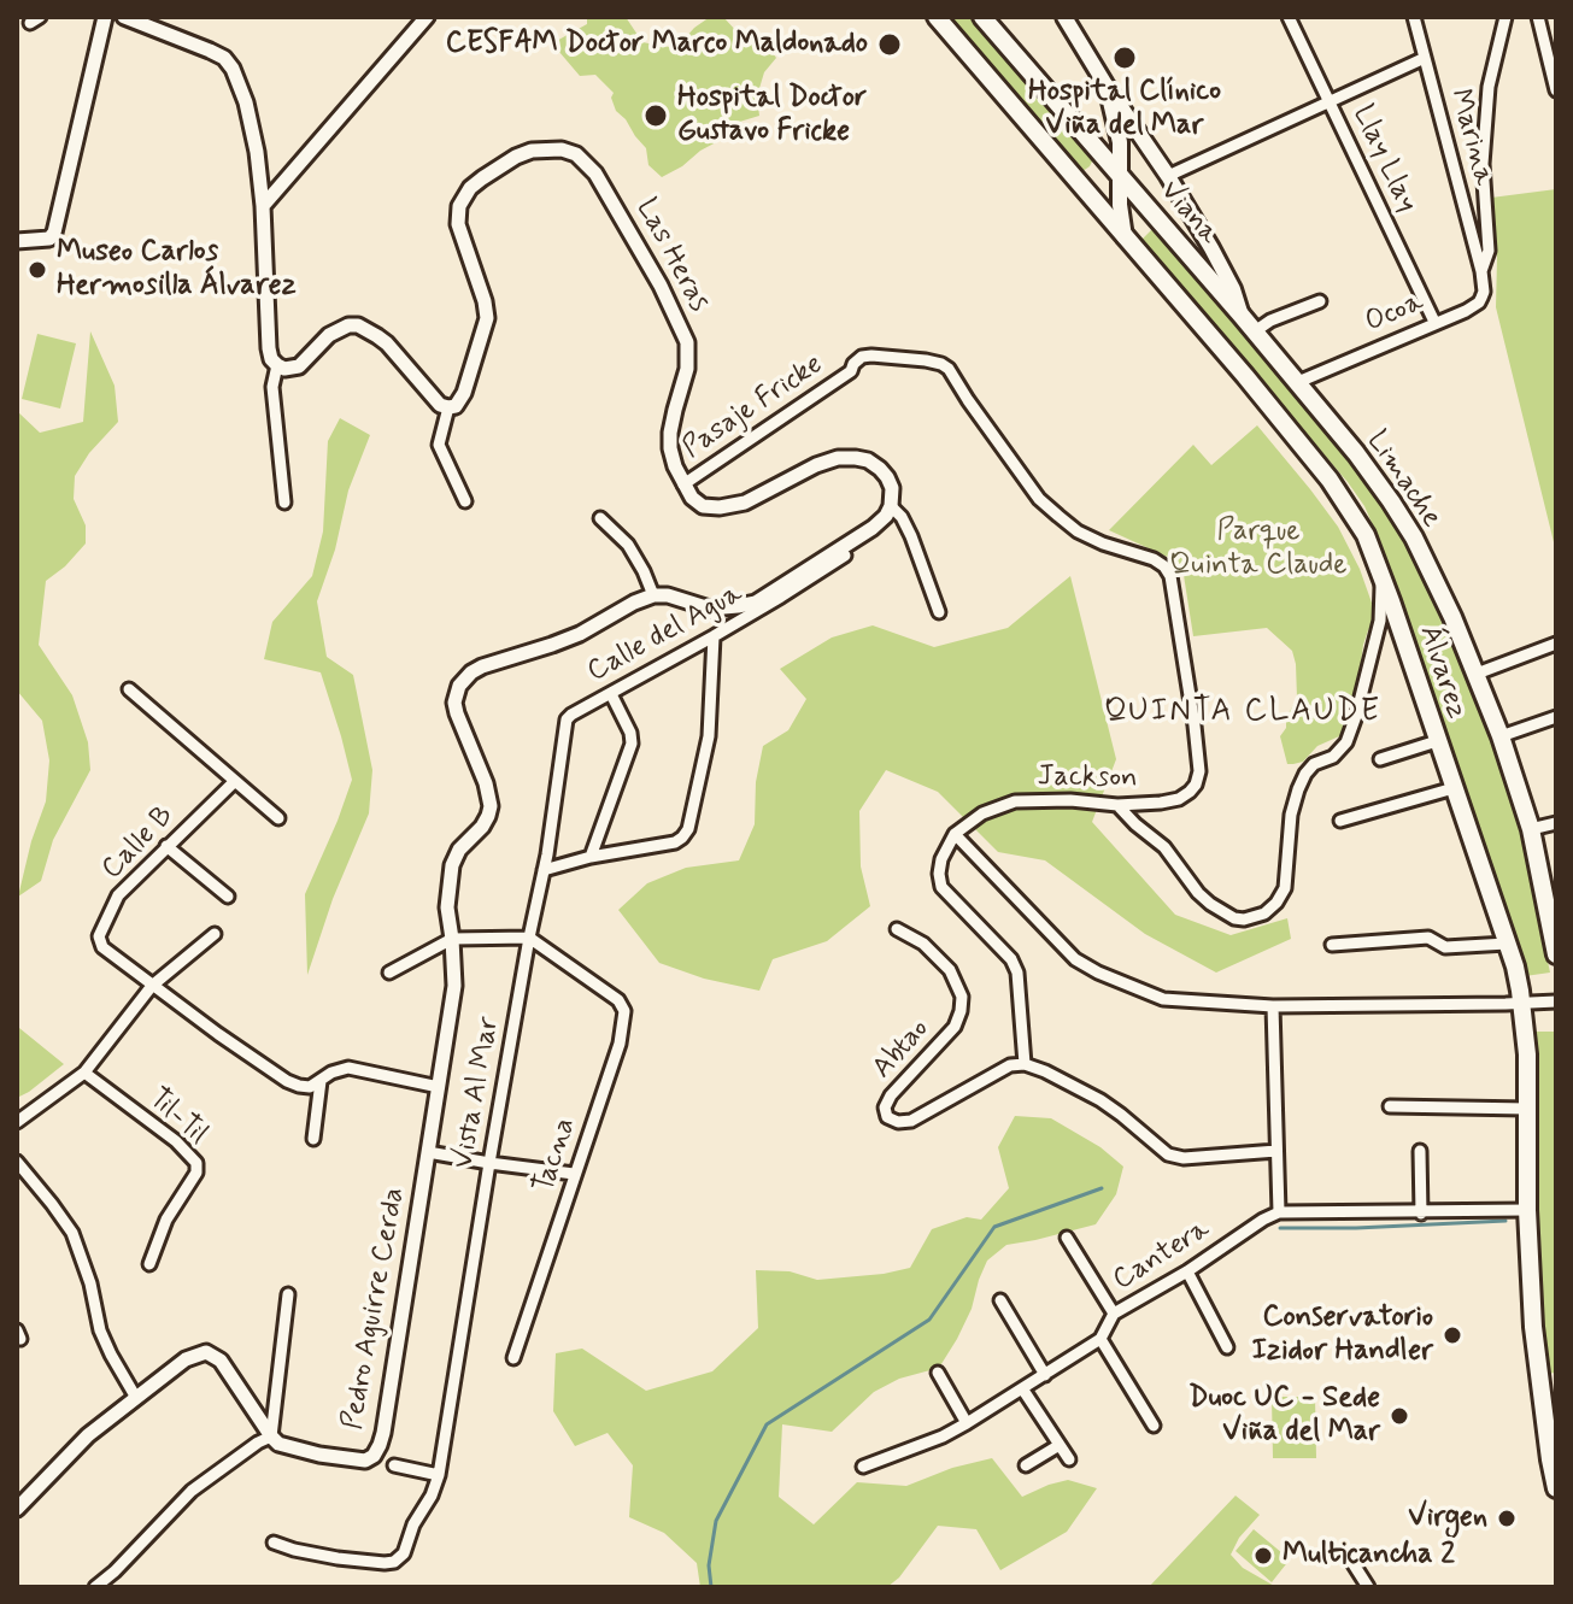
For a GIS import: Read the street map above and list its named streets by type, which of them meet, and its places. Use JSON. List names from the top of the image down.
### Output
{
  "streets": {
    "main road": ["Viana", "Limache", "Álvarez"],
    "street": [
      "Marina",
      "Llay Llay",
      "Las Heras",
      "Ocoa",
      "Pasaje Fricke",
      "Calle del Agua",
      "Jackson",
      "Calle B",
      "Abtao",
      "Vista Al Mar",
      "Til-Til",
      "Tacna",
      "Cantera",
      "Pedro Aguirre Cerda"
    ]
  },
  "crossings": [
    ["Marina", "Ocoa"],
    ["Llay Llay", "Ocoa"],
    ["Viana", "Limache"],
    ["Las Heras", "Pasaje Fricke"],
    ["Ocoa", "Limache"],
    ["Pasaje Fricke", "Jackson"],
    ["Limache", "Álvarez"],
    ["Calle del Agua", "Vista Al Mar"],
    ["Vista Al Mar", "Tacna"]
  ],
  "districts": ["QUINTA CLAUDE"],
  "parks": ["Parque Quinta Claude"],
  "places": [
    "CESFAM Doctor Marco Maldonado",
    "Hospital Clínico Viña del Mar",
    "Hospital Doctor Gustavo Fricke",
    "Museo Carlos Hermosilla Álvarez",
    "Conservatorio Izidor Handler",
    "Duoc UC - Sede Viña del Mar",
    "Virgen",
    "Multicancha 2"
  ]
}
